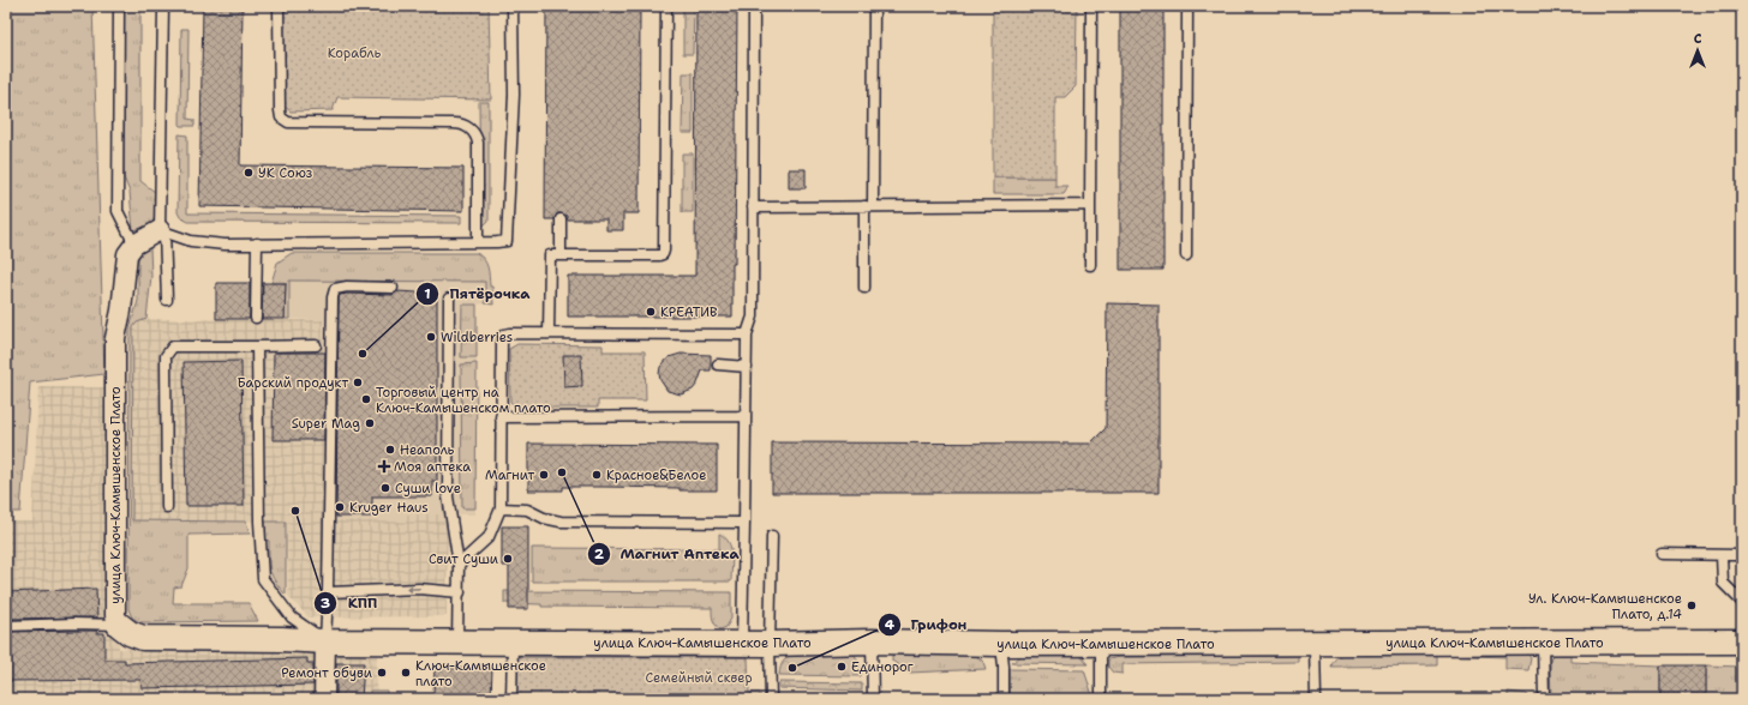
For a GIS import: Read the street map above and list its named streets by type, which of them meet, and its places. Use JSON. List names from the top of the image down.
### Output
{
  "streets": {
    "street": ["улица Ключ-Камышенское Плато"]
  },
  "parks": ["Корабль", "Семейный сквер"],
  "places": {
    "other": [
      "УК Союз",
      "КРЕАТИВ",
      "Wildberries",
      "Пятёрочка",
      "Барский продукт",
      "Торговый центр на Ключ-Камышенском плато",
      "Super Mag",
      "Неаполь",
      "Магнит Аптека",
      "Магнит",
      "Красное&Белое",
      "Суши love",
      "Kruger Haus",
      "КПП",
      "Свит Суши",
      "Ул. Ключ-Камышенское Плато, д.14",
      "Единорог",
      "Грифон",
      "Ремонт обуви",
      "Ключ-Камышенское плато"
    ],
    "health": ["Моя аптека"]
  },
  "north": "top"
}
